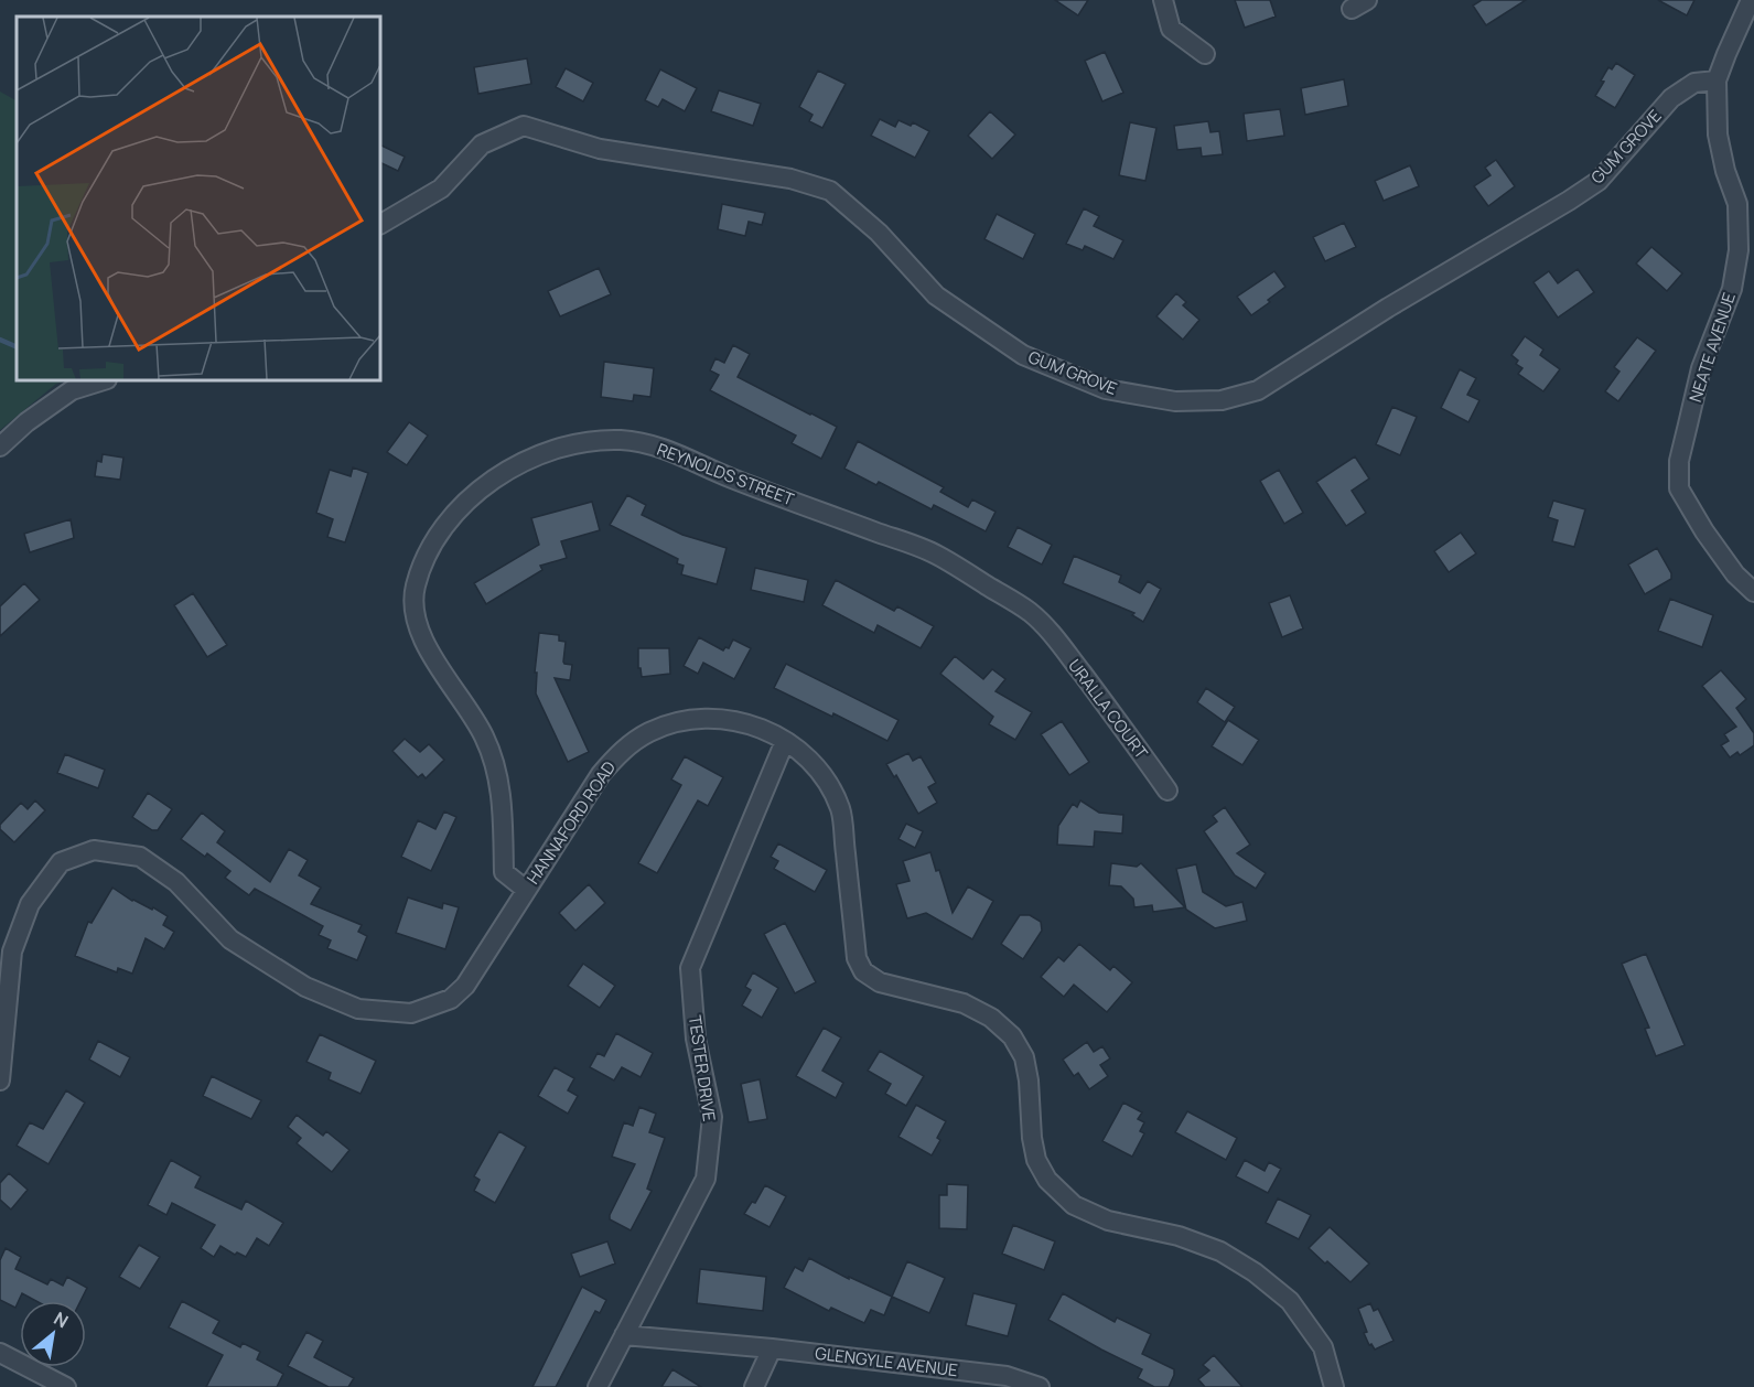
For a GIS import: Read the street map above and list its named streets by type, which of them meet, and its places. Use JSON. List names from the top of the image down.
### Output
{
  "streets": {
    "street": [
      "GUM GROVE",
      "NEATE AVENUE",
      "REYNOLDS STREET",
      "URALLA COURT",
      "HANNAFORD ROAD",
      "TESTER DRIVE",
      "GLENGYLE AVENUE"
    ]
  },
  "crossings": [
    ["GUM GROVE", "NEATE AVENUE"],
    ["REYNOLDS STREET", "URALLA COURT"],
    ["REYNOLDS STREET", "HANNAFORD ROAD"],
    ["HANNAFORD ROAD", "TESTER DRIVE"],
    ["TESTER DRIVE", "GLENGYLE AVENUE"]
  ],
  "north": "top right"
}
